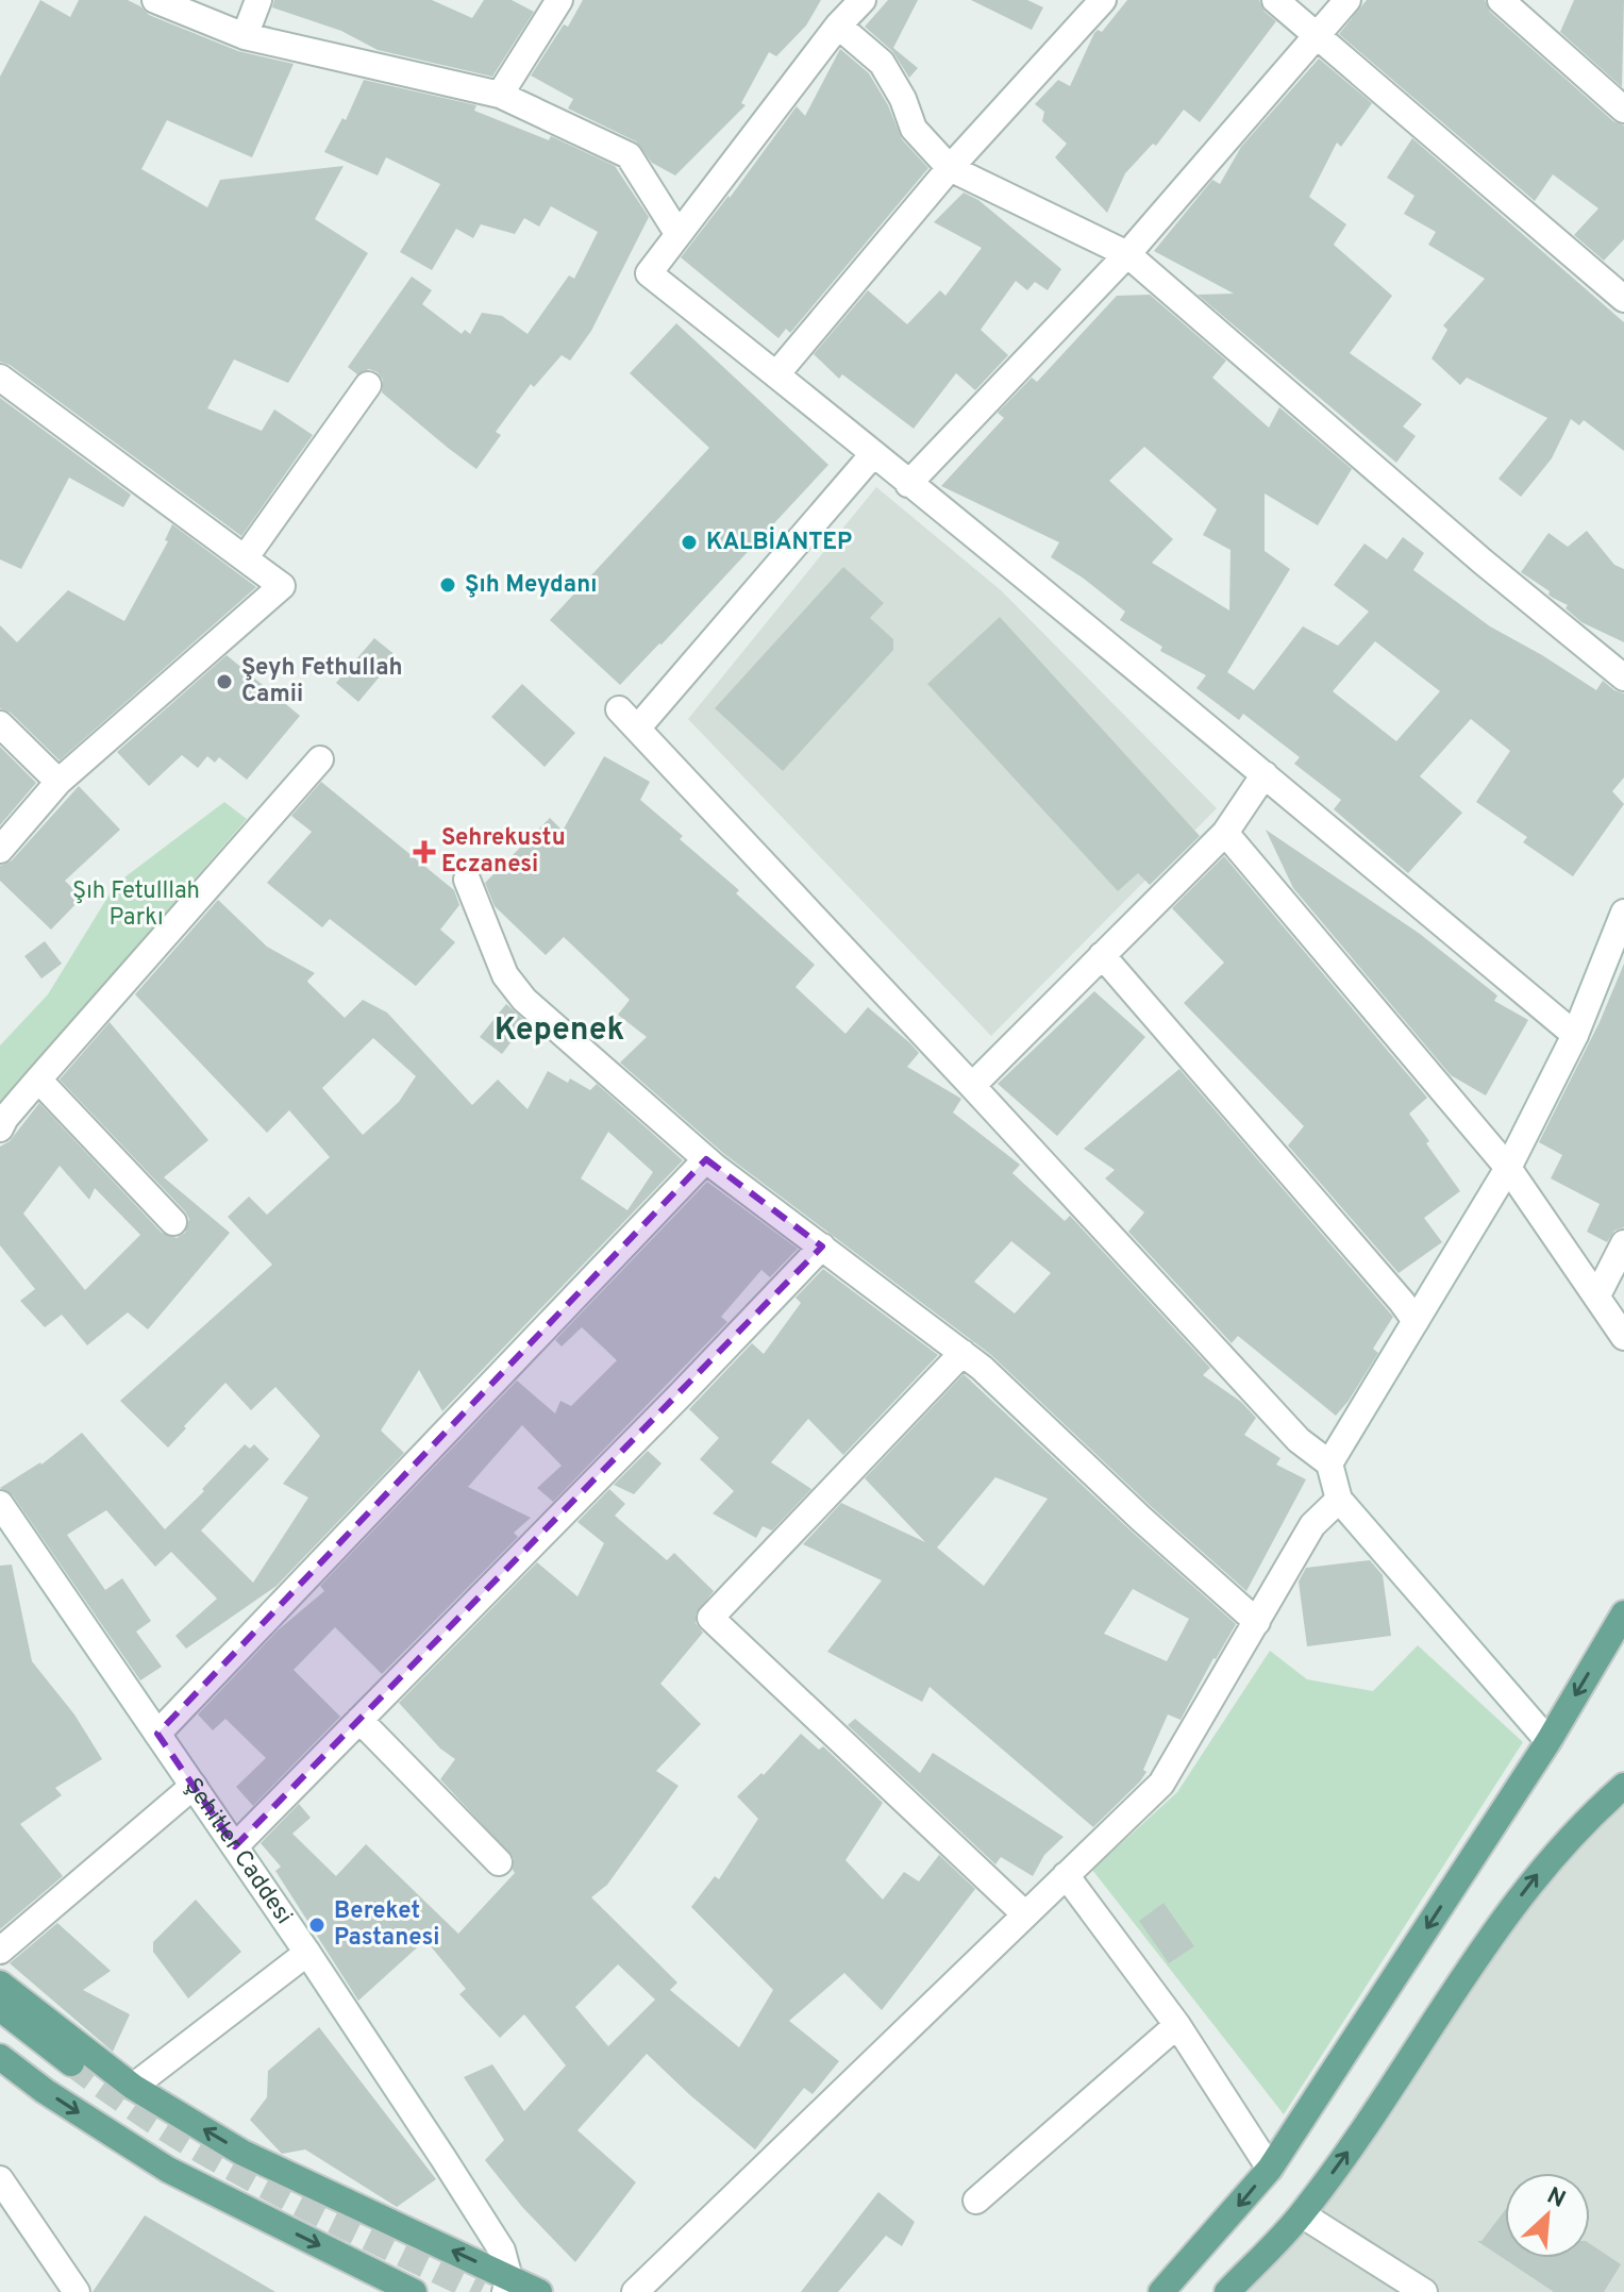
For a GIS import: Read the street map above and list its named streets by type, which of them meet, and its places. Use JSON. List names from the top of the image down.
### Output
{
  "streets": {
    "street": ["Şehitler Caddesi"]
  },
  "districts": ["Kepenek"],
  "parks": ["Şıh Fetulllah Parkı"],
  "places": {
    "other": [
      "KALBİANTEP",
      "Şıh Meydanı",
      "Şeyh Fethullah Camii",
      "Bereket Pastanesi"
    ],
    "health": ["Sehrekustu Eczanesi"]
  },
  "north": "top right"
}
